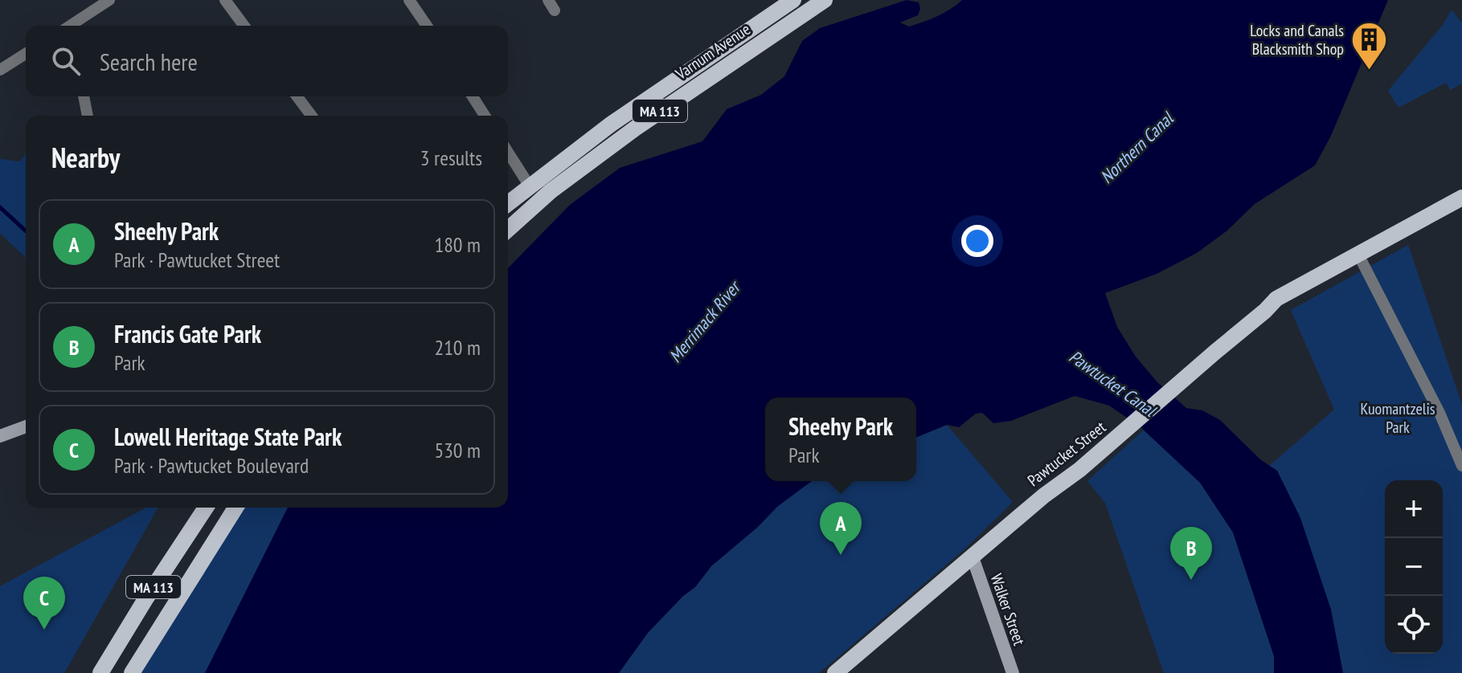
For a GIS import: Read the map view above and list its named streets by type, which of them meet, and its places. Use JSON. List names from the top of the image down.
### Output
{
  "streets": {
    "main road": ["Varnum Avenue", "MA 113", "Pawtucket Street"],
    "street": ["Walker Street"]
  },
  "crossings": [
    ["Pawtucket Street", "Walker Street"]
  ],
  "water": ["Northern Canal", "Merrimack River", "Pawtucket Canal"],
  "parks": ["Kuomantzelis Park"],
  "places": {
    "building": ["Locks and Canals Blacksmith Shop"]
  },
  "page": {
    "search": "Search here",
    "heading": ["Nearby", "3 results"],
    "list": [
      {
        "mark": "A",
        "name": "Sheehy Park",
        "note": "Park · Pawtucket Street",
        "value": "180 m"
      },
      {
        "mark": "B",
        "name": "Francis Gate Park",
        "note": "Park",
        "value": "210 m"
      },
      {
        "mark": "C",
        "name": "Lowell Heritage State Park",
        "note": "Park · Pawtucket Boulevard",
        "value": "530 m"
      }
    ],
    "popup": ["Sheehy Park", "Park"],
    "map_buttons": ["+", "−"],
    "pins": ["A", "B", "C"]
  }
}
